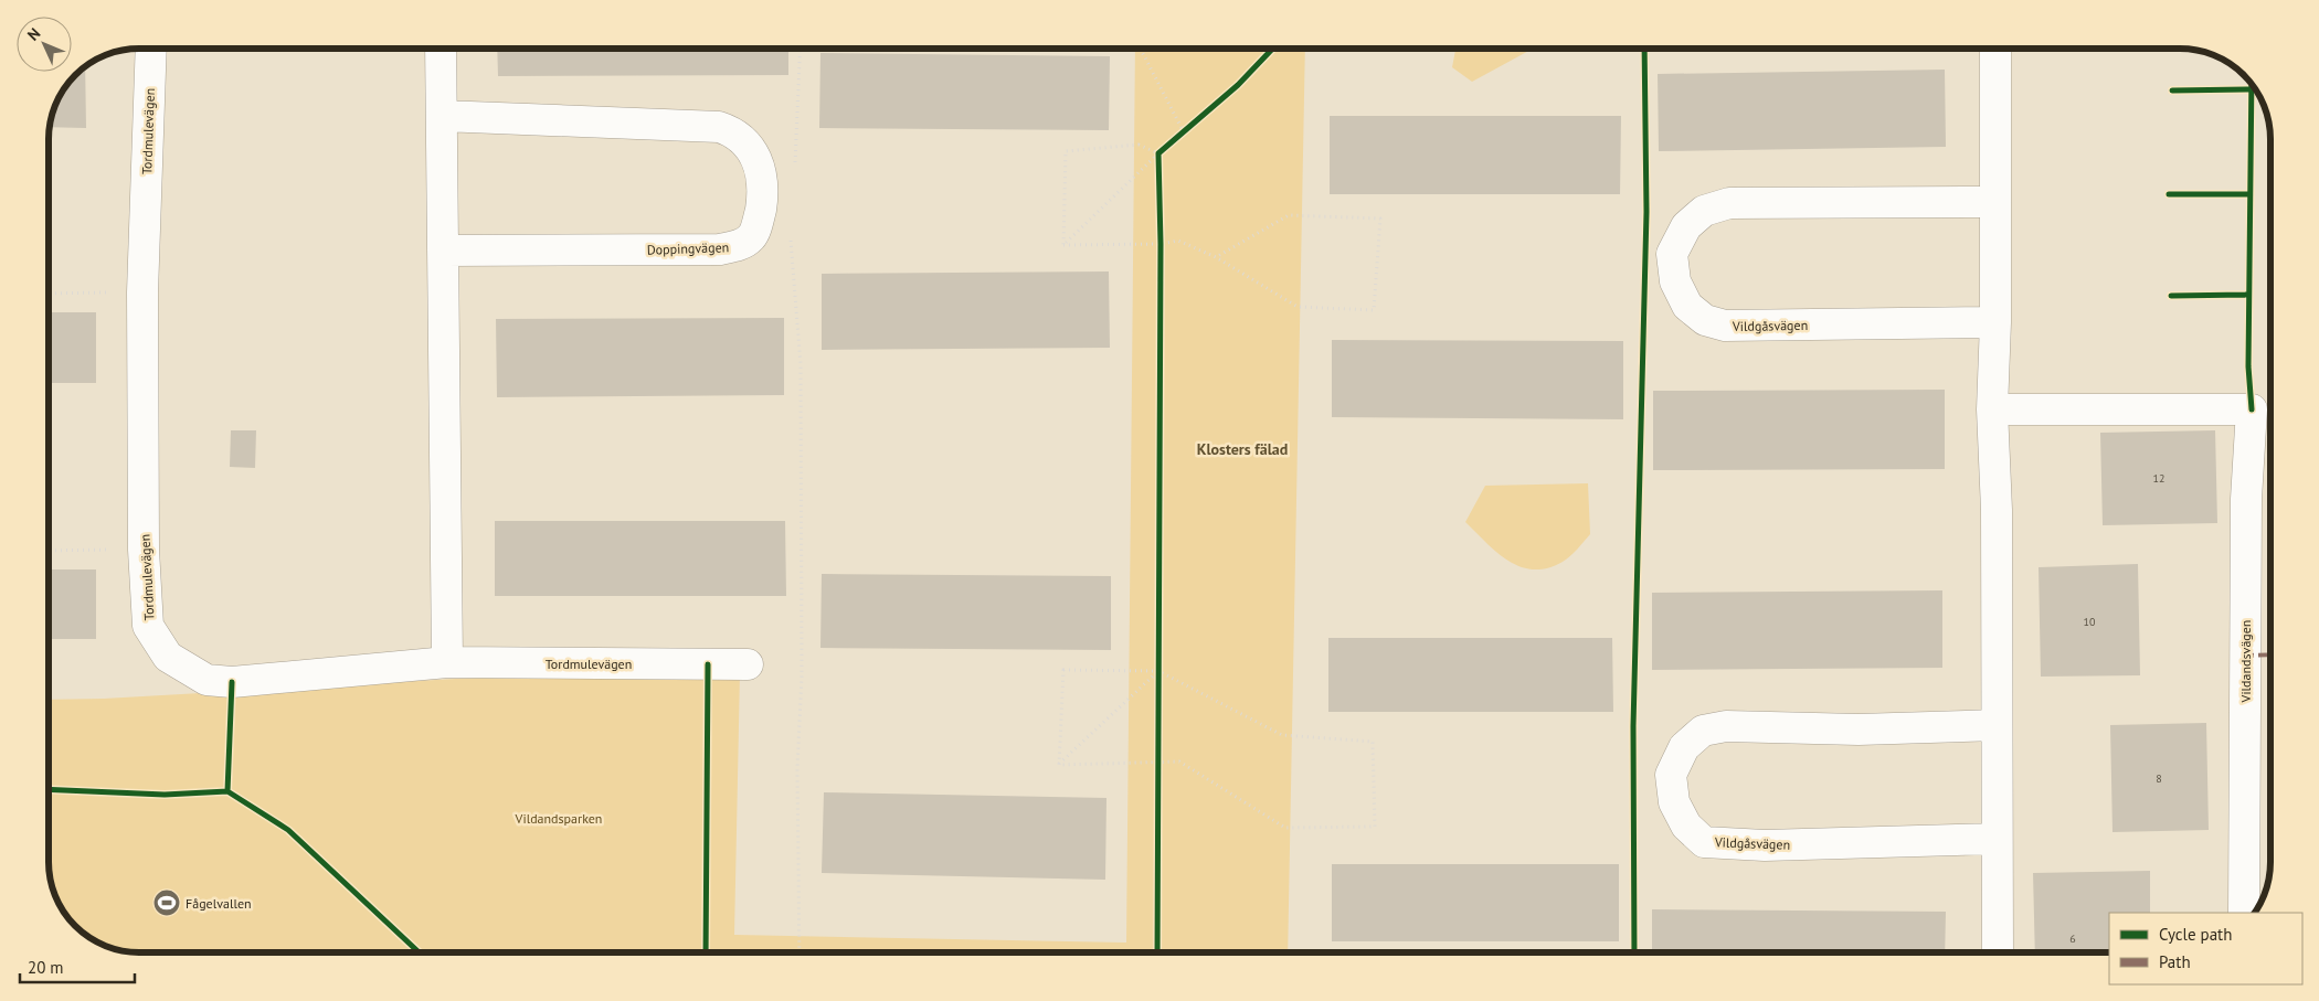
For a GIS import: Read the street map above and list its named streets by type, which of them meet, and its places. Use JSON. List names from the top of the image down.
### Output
{
  "streets": {
    "street": [
      "Tordmulevägen",
      "Doppingvägen",
      "Vildgåsvägen",
      "Vildandsvägen"
    ]
  },
  "districts": ["Klosters fälad"],
  "parks": ["Vildandsparken"],
  "places": {
    "sports": ["Fågelvallen"]
  },
  "house_numbers": [
    "12",
    "10",
    "8",
    "6"
  ],
  "legend": ["Cycle path", "Path"],
  "scale_bar": "20 m",
  "north": "top left"
}
